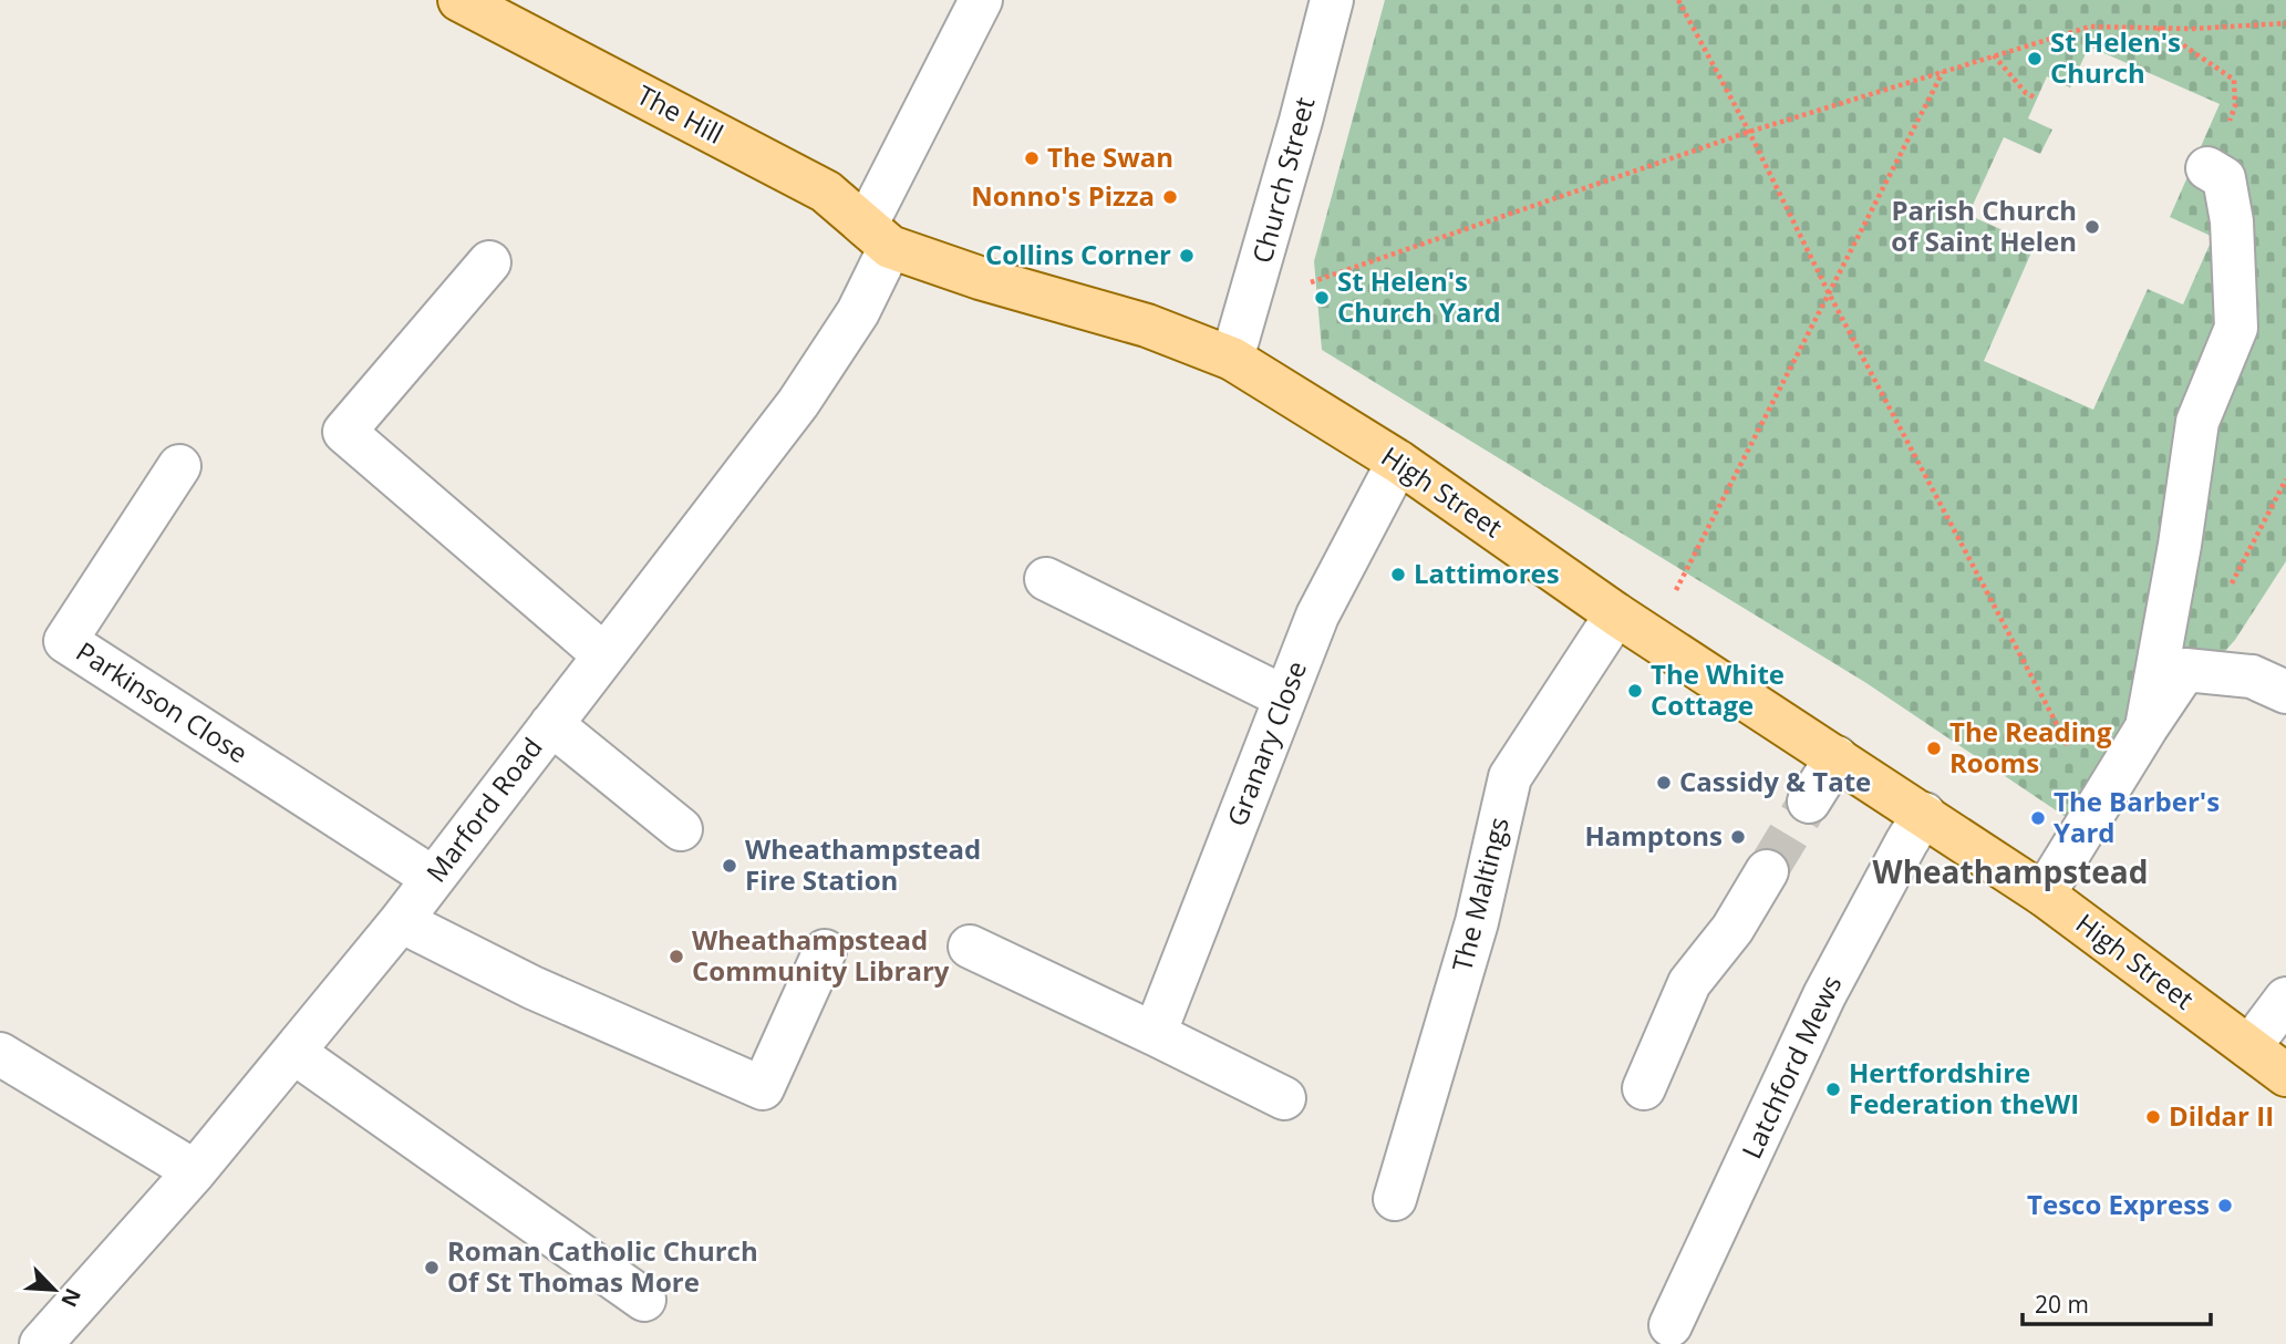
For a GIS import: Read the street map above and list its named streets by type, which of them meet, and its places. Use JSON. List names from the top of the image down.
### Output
{
  "streets": {
    "main road": ["The Hill", "High Street"],
    "street": [
      "Church Street",
      "Parkinson Close",
      "Granary Close",
      "Marford Road",
      "The Maltings",
      "Latchford Mews"
    ]
  },
  "crossings": [
    ["The Hill", "High Street"],
    ["The Hill", "Marford Road"],
    ["Church Street", "High Street"],
    ["High Street", "Granary Close"],
    ["High Street", "Marford Road"],
    ["High Street", "The Maltings"],
    ["High Street", "Latchford Mews"],
    ["Parkinson Close", "Marford Road"]
  ],
  "districts": ["Wheathampstead"],
  "places": [
    "St Helen's Church",
    "The Swan",
    "Nonno's Pizza",
    "Parish Church of Saint Helen",
    "Collins Corner",
    "St Helen's Church Yard",
    "Lattimores",
    "The White Cottage",
    "The Reading Rooms",
    "Cassidy & Tate",
    "The Barber's Yard",
    "Hamptons",
    "Wheathampstead Fire Station",
    "Wheathampstead Community Library",
    "Hertfordshire Federation theWI",
    "Dildar II",
    "Tesco Express",
    "Roman Catholic Church Of St Thomas More"
  ],
  "scale_bar": "20 m",
  "north": "bottom right"
}
